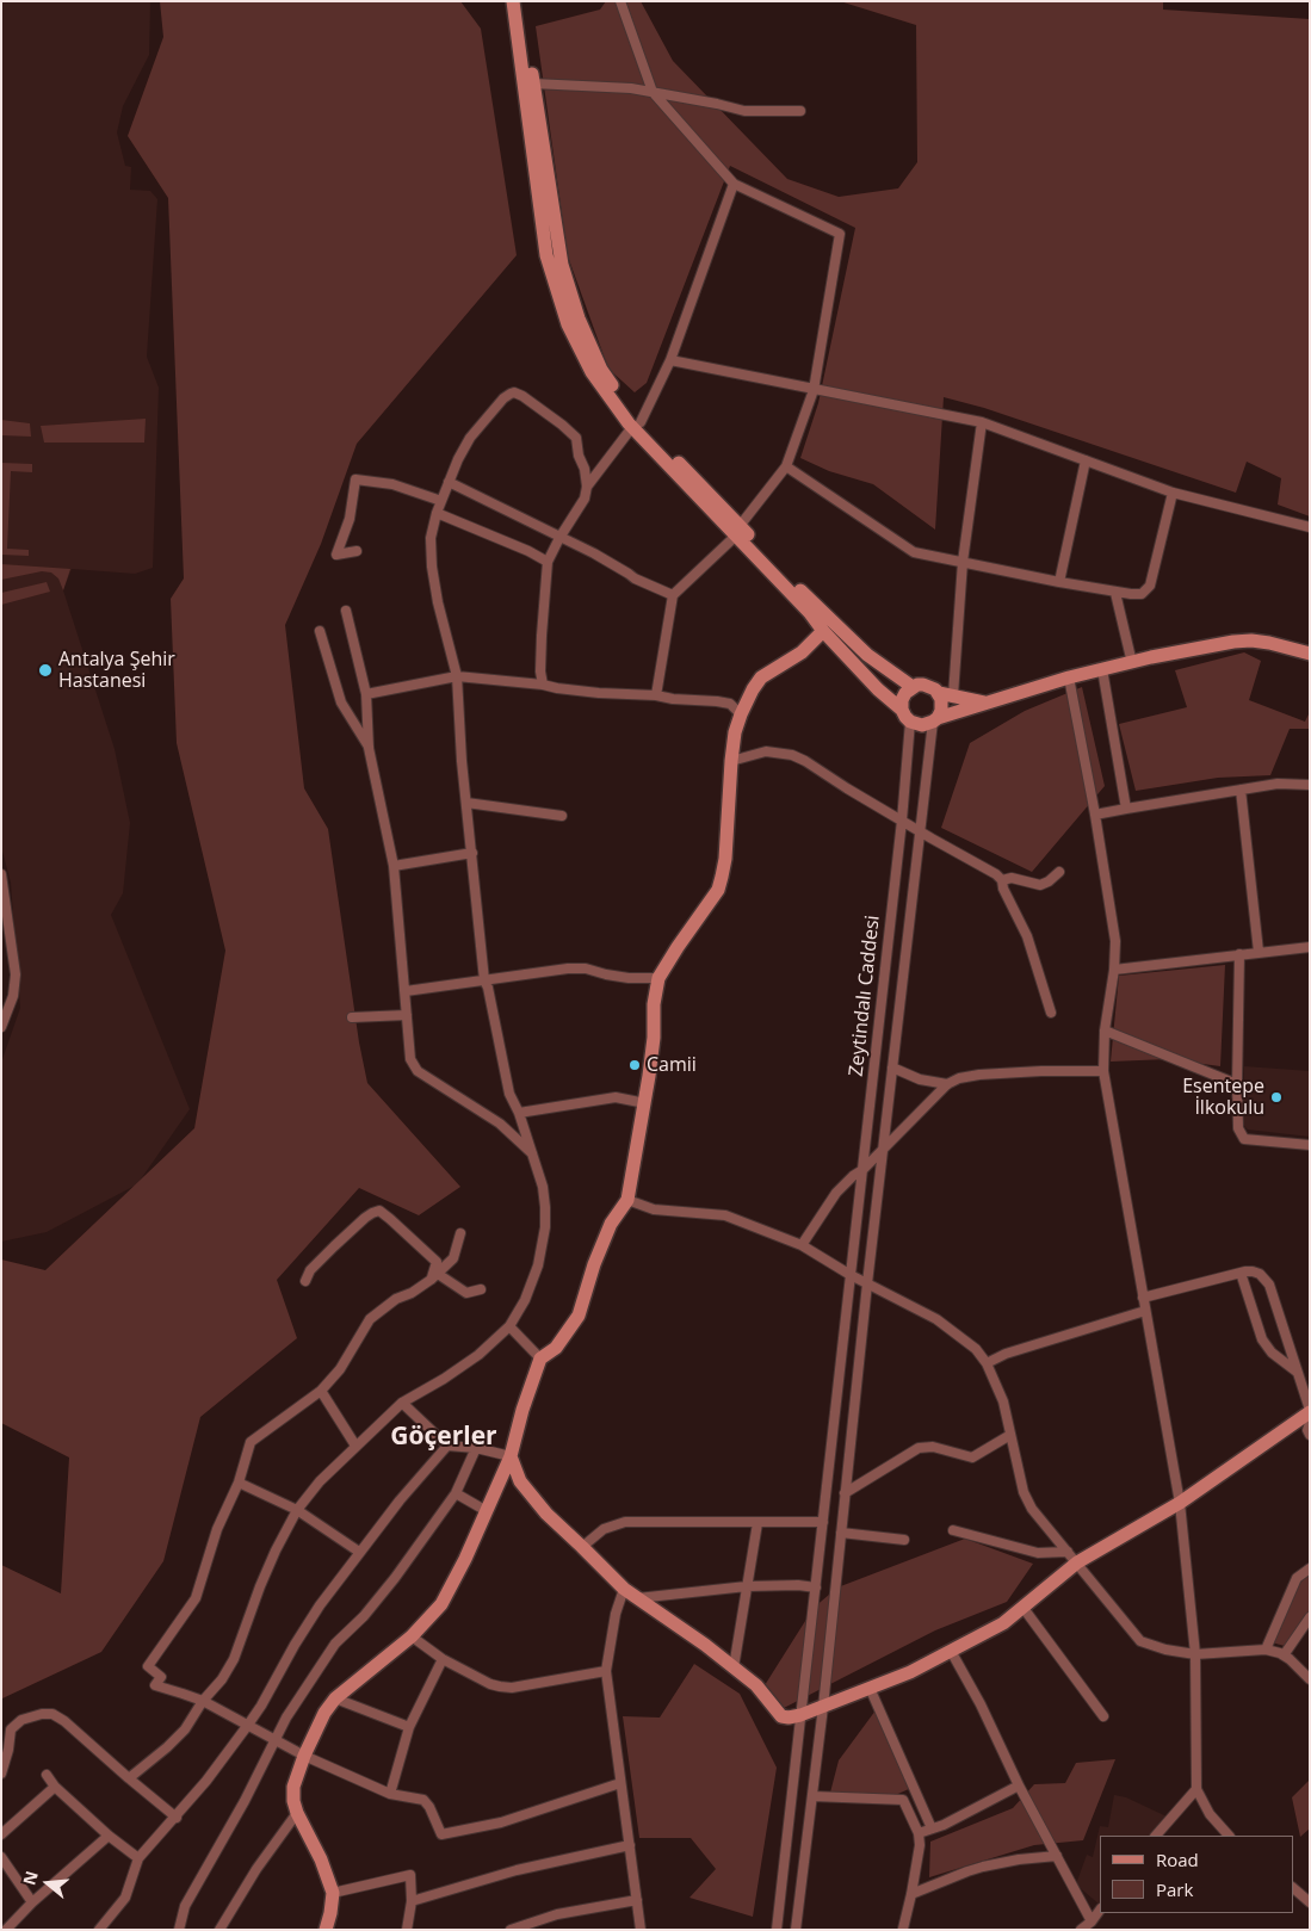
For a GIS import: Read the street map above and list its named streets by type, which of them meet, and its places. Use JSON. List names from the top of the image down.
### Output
{
  "streets": {
    "street": ["Zeytindalı Caddesi"]
  },
  "districts": ["Göçerler"],
  "places": ["Antalya Şehir Hastanesi", "Camii", "Esentepe İlkokulu"],
  "legend": ["Road", "Park"],
  "north": "left"
}
